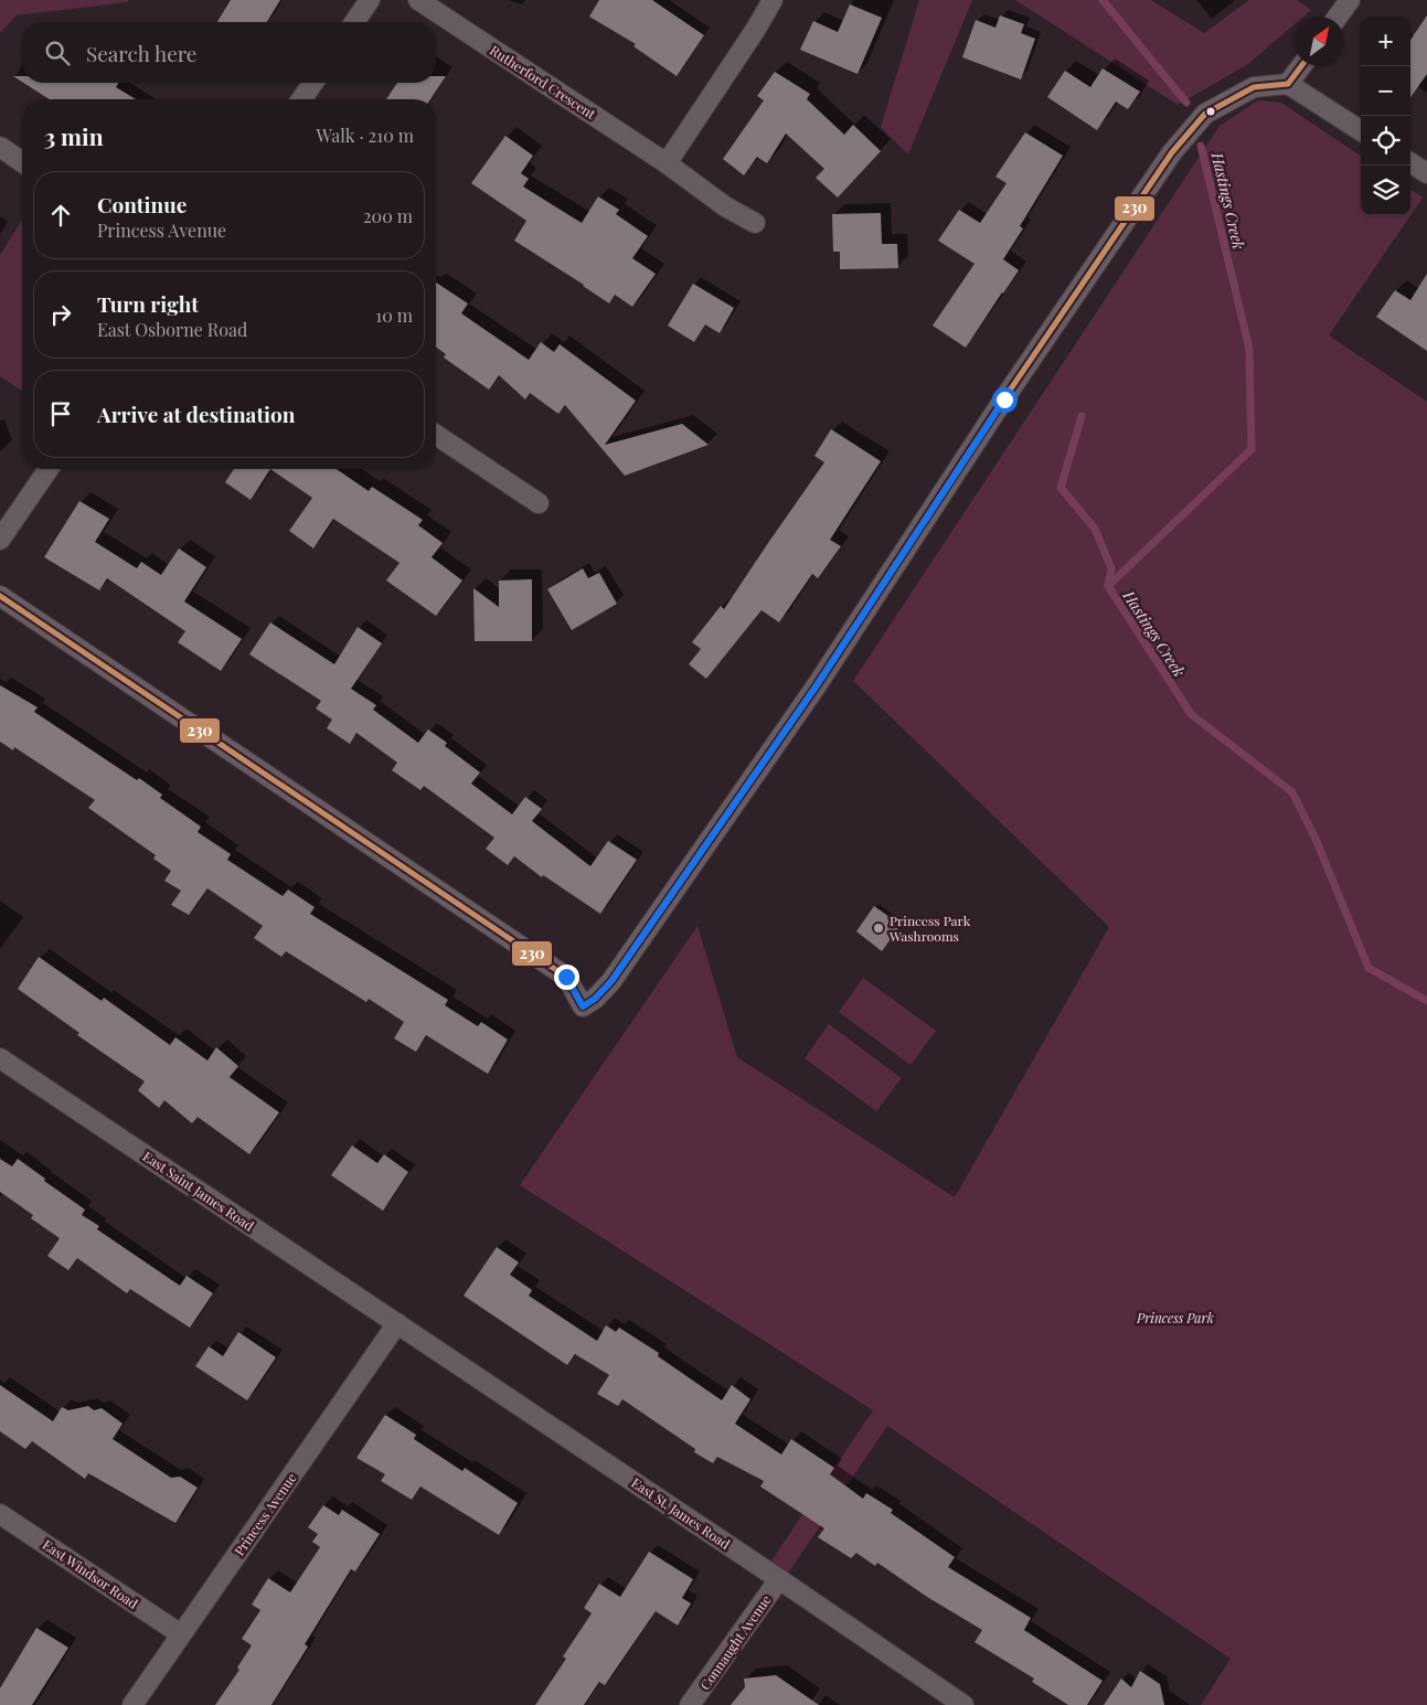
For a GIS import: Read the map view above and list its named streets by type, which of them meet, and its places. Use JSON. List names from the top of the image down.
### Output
{
  "streets": {
    "street": [
      "Rutherford Crescent",
      "East Saint James Road",
      "East St. James Road",
      "Princess Avenue",
      "East Windsor Road",
      "Connaught Avenue"
    ]
  },
  "crossings": [
    ["East Saint James Road", "East St. James Road"],
    ["East Saint James Road", "Princess Avenue"],
    ["East St. James Road", "Princess Avenue"],
    ["East St. James Road", "Connaught Avenue"],
    ["Princess Avenue", "East Windsor Road"]
  ],
  "water": ["Hastings Creek"],
  "parks": ["Princess Park"],
  "places": ["Princess Park Washrooms"],
  "lines": ["transit line 230"],
  "north": "top right",
  "page": {
    "map_buttons": ["+", "−"],
    "search": "Search here",
    "heading": ["3 min", "Walk · 210 m"],
    "list": [
      ["Continue", "Princess Avenue", "200 m"],
      ["Turn right", "East Osborne Road", "10 m"],
      "Arrive at destination"
    ]
  }
}
